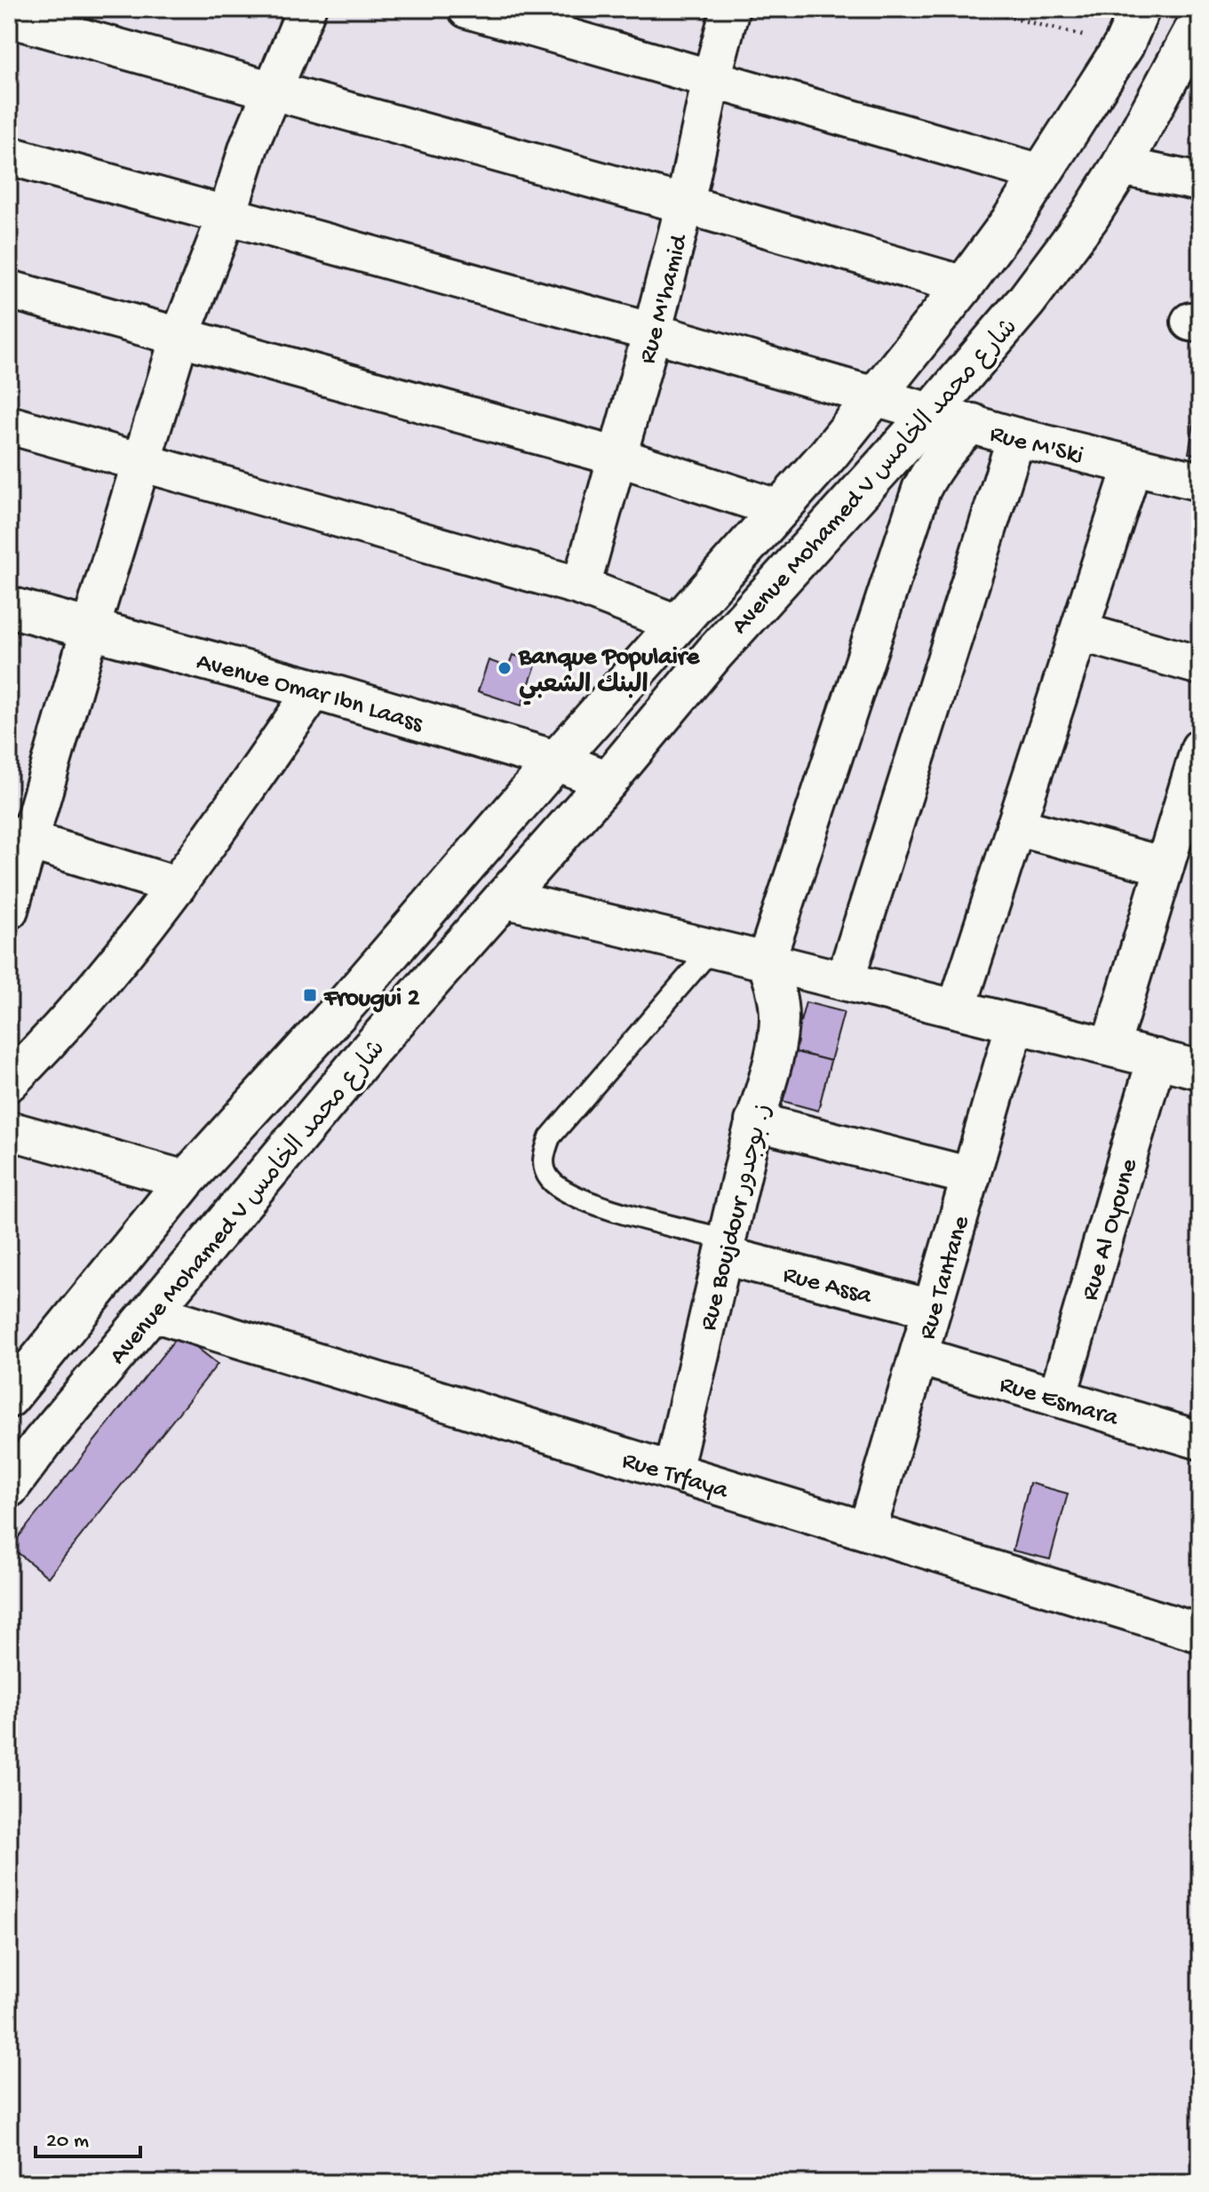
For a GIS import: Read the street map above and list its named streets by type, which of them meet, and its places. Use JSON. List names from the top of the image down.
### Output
{
  "streets": {
    "main road": ["Avenue Mohamed V شارع محمد الخامس", "Avenue Omar Ibn Laass"],
    "street": [
      "Rue M'hamid",
      "Rue M'Ski",
      "Rue Boujdour ز. بوجدور",
      "Rue Al Oyoune",
      "Rue Tantane",
      "Rue Assa",
      "Rue Esmara",
      "Rue Trfaya"
    ]
  },
  "crossings": [
    ["Rue M'hamid", "Rue M'Ski"],
    ["Rue M'Ski", "Avenue Mohamed V شارع محمد الخامس"],
    ["Avenue Mohamed V شارع محمد الخامس", "Avenue Omar Ibn Laass"],
    ["Avenue Mohamed V شارع محمد الخامس", "Rue Trfaya"],
    ["Rue Boujdour ز. بوجدور", "Rue Assa"],
    ["Rue Boujdour ز. بوجدور", "Rue Trfaya"],
    ["Rue Al Oyoune", "Rue Esmara"],
    ["Rue Tantane", "Rue Assa"],
    ["Rue Tantane", "Rue Esmara"],
    ["Rue Tantane", "Rue Trfaya"]
  ],
  "places": {
    "other": ["Banque Populaire البنك الشعبي"],
    "transit": ["Frougui 2"]
  },
  "scale_bar": "20 m"
}
